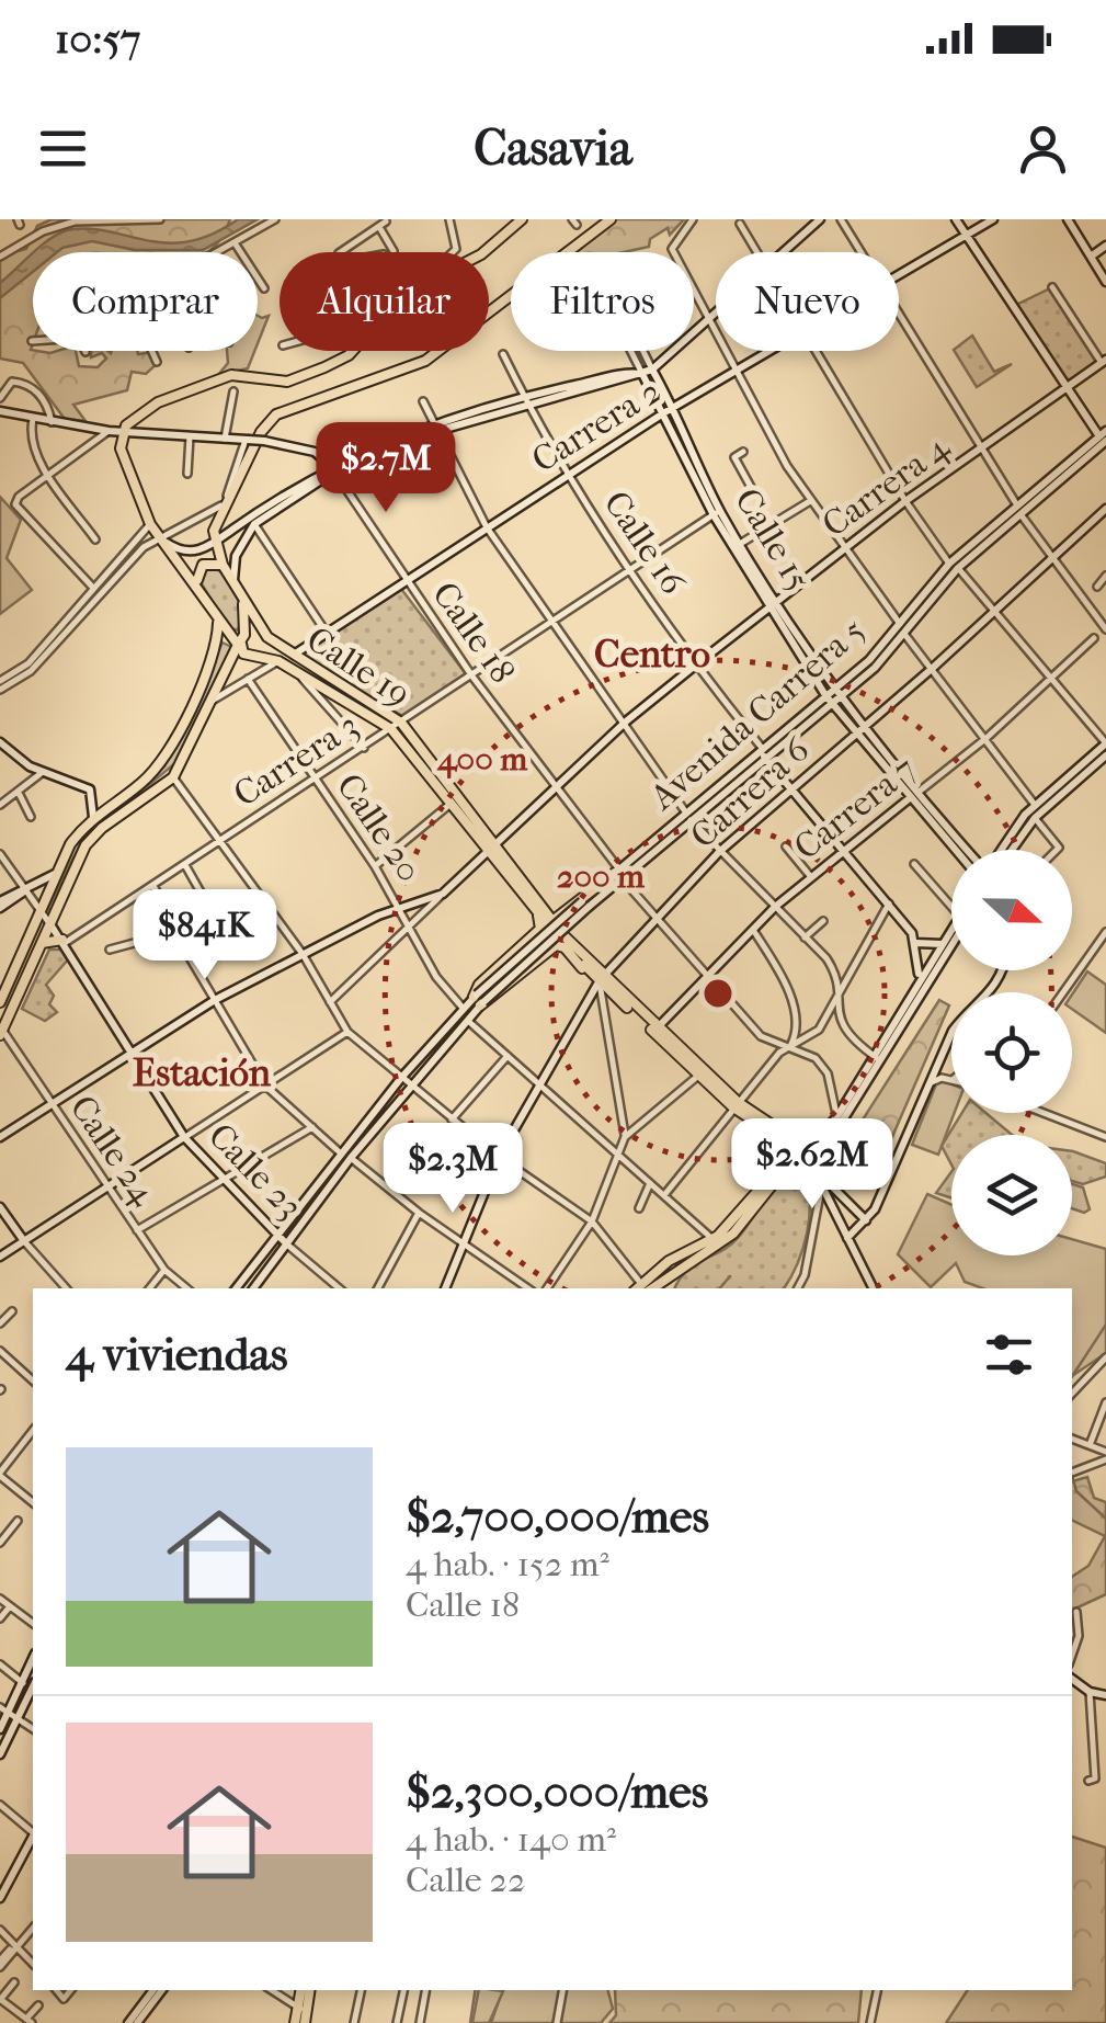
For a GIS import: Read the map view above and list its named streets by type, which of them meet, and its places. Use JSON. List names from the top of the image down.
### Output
{
  "streets": {
    "main road": [
      "Carrera 2",
      "Carrera 4",
      "Calle 15",
      "Calle 16",
      "Calle 19",
      "Avenida Carrera 5",
      "Carrera 6",
      "Carrera 7",
      "Calle 23"
    ],
    "street": [
      "Calle 18",
      "Carrera 3",
      "Calle 20",
      "Calle 24"
    ]
  },
  "crossings": [
    ["Carrera 2", "Calle 15"],
    ["Carrera 2", "Calle 16"],
    ["Carrera 2", "Calle 18"],
    ["Carrera 2", "Calle 19"],
    ["Carrera 4", "Calle 15"],
    ["Carrera 4", "Calle 16"],
    ["Carrera 4", "Calle 18"],
    ["Carrera 4", "Calle 19"],
    ["Carrera 4", "Calle 20"],
    ["Carrera 4", "Calle 24"],
    ["Carrera 4", "Calle 23"],
    ["Calle 15", "Avenida Carrera 5"],
    ["Calle 15", "Carrera 3"],
    ["Calle 15", "Carrera 6"],
    ["Calle 15", "Carrera 7"],
    ["Calle 16", "Avenida Carrera 5"],
    ["Calle 16", "Carrera 3"],
    ["Calle 16", "Carrera 6"],
    ["Calle 16", "Carrera 7"],
    ["Calle 18", "Avenida Carrera 5"],
    ["Calle 18", "Carrera 3"],
    ["Calle 18", "Carrera 6"],
    ["Calle 18", "Carrera 7"],
    ["Calle 19", "Carrera 3"],
    ["Calle 19", "Carrera 6"],
    ["Calle 19", "Carrera 7"],
    ["Avenida Carrera 5", "Calle 20"],
    ["Avenida Carrera 5", "Calle 23"],
    ["Carrera 3", "Calle 20"],
    ["Carrera 3", "Calle 23"]
  ],
  "districts": ["Centro", "Estación"],
  "north": "right",
  "page": {
    "status": "10:57",
    "header": "Casavia",
    "chip": [
      "Comprar",
      "Alquilar",
      "Filtros",
      "Nuevo"
    ],
    "price": [
      "$2.7M",
      "$841K",
      "$2.62M",
      "$2.3M"
    ],
    "heading": "4 viviendas",
    "list": [
      {
        "name": "$2,700,000/mes",
        "note": "4 hab. · 152 m² · Calle 18"
      },
      {
        "name": "$2,300,000/mes",
        "note": "4 hab. · 140 m² · Calle 22"
      }
    ]
  },
  "rings": ["400 m", "200 m"]
}
